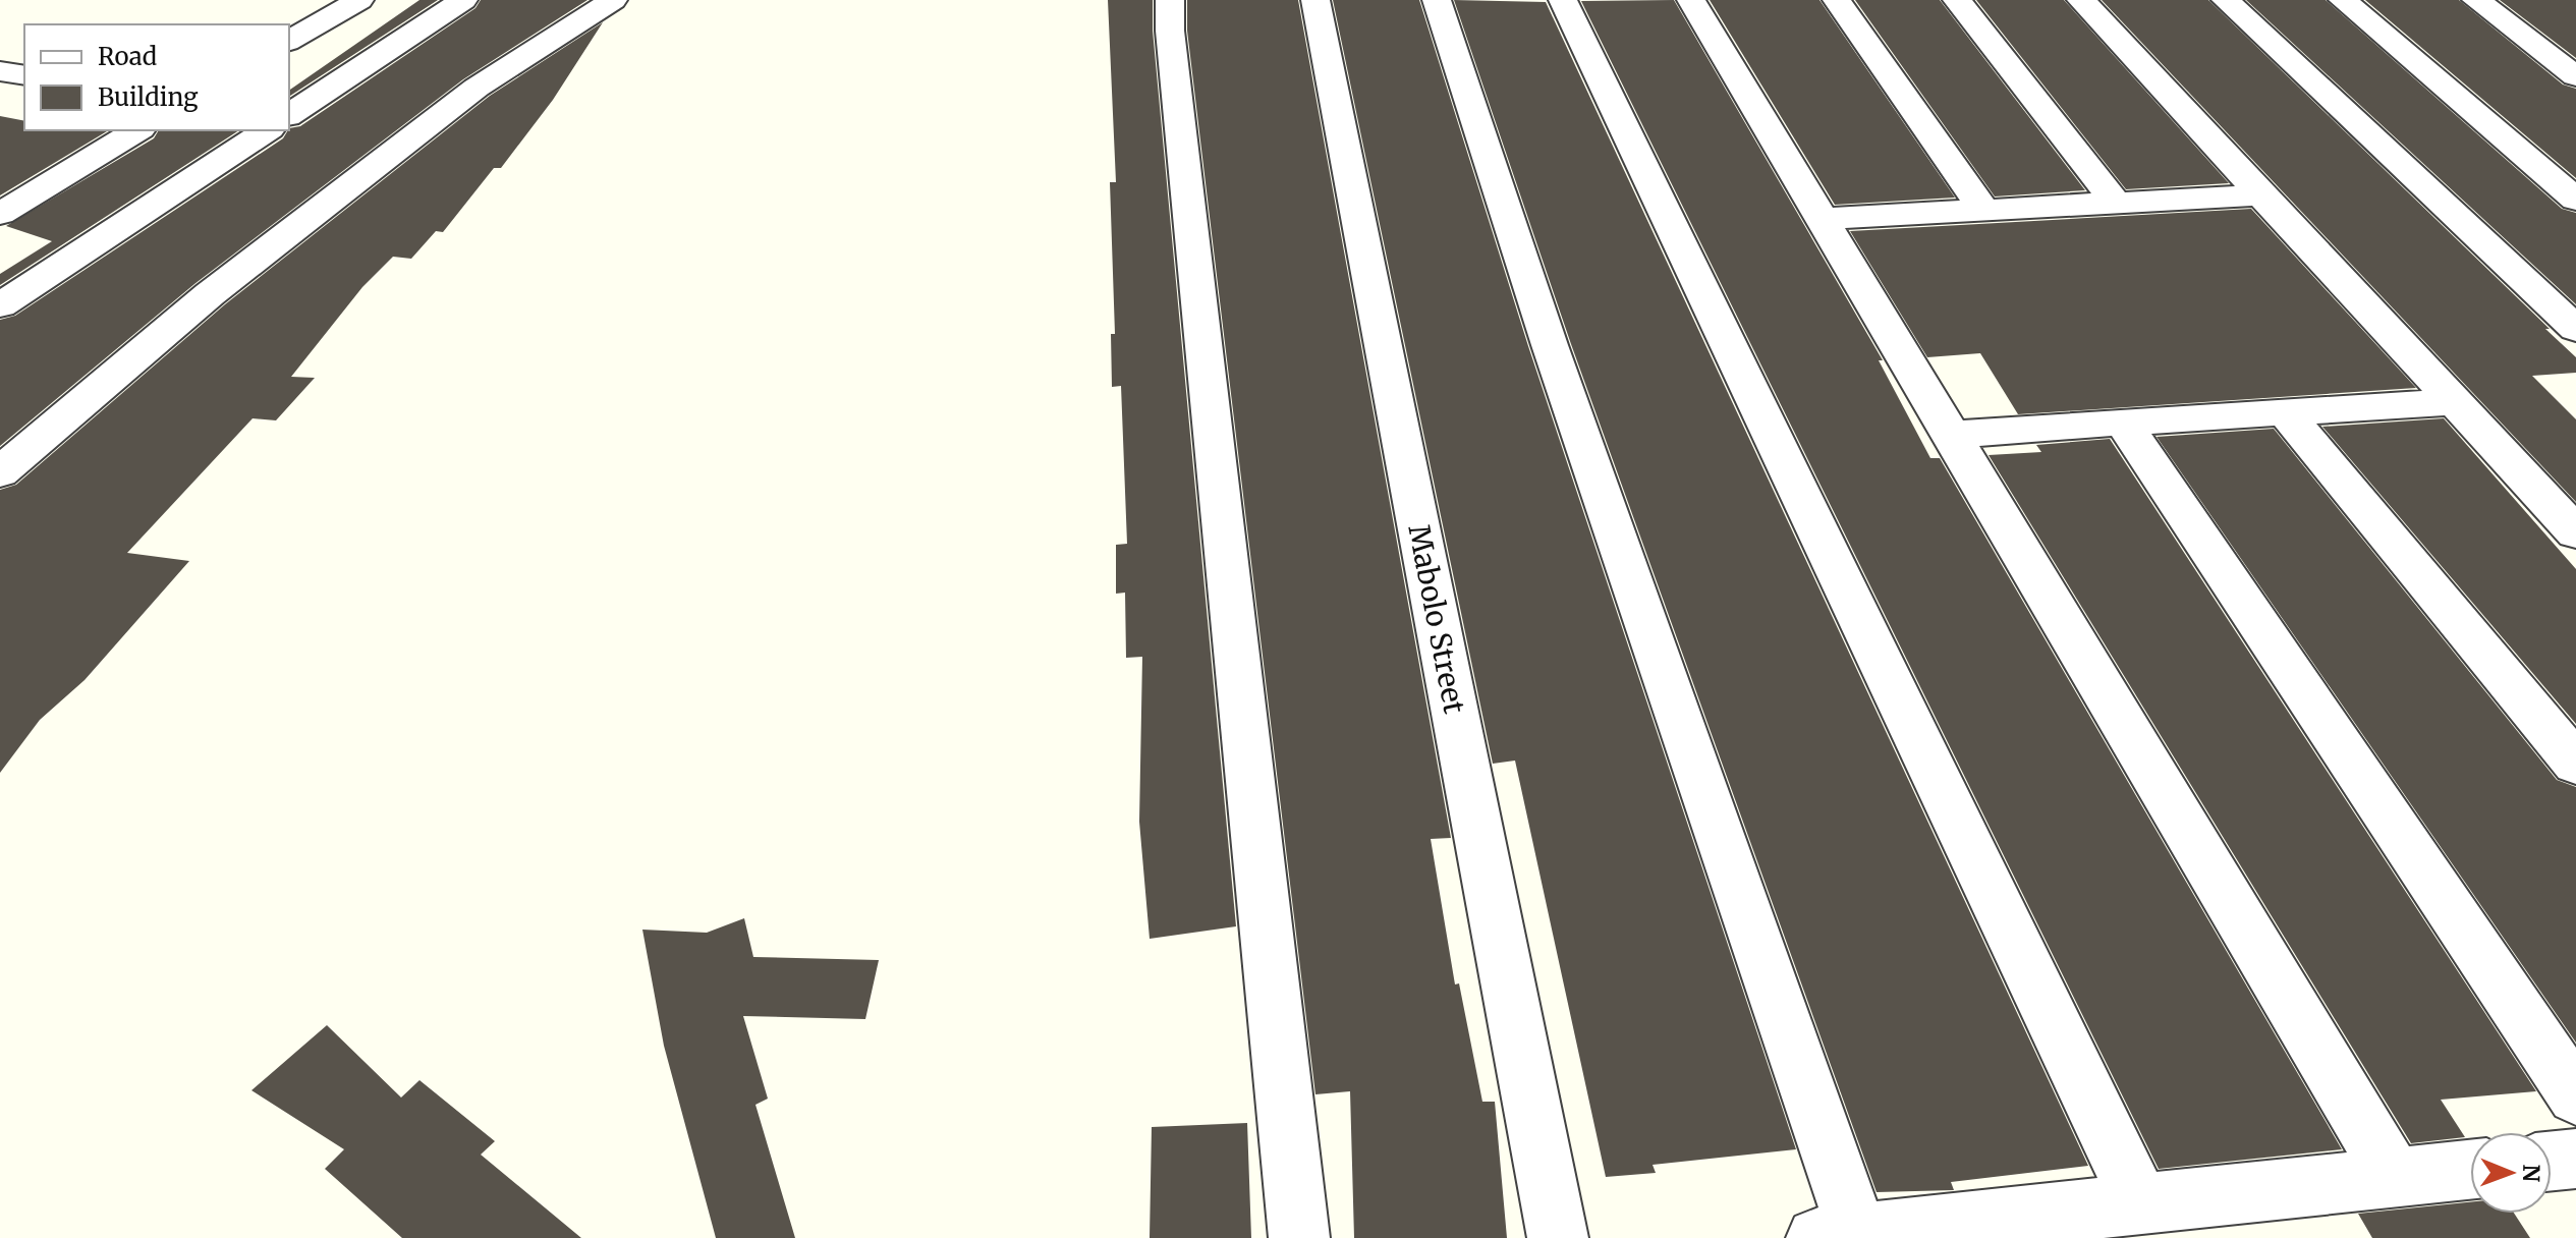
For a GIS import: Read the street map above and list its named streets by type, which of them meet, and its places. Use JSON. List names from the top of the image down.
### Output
{
  "streets": {
    "street": ["Mabolo Street"]
  },
  "legend": ["Road", "Building"],
  "north": "right"
}
